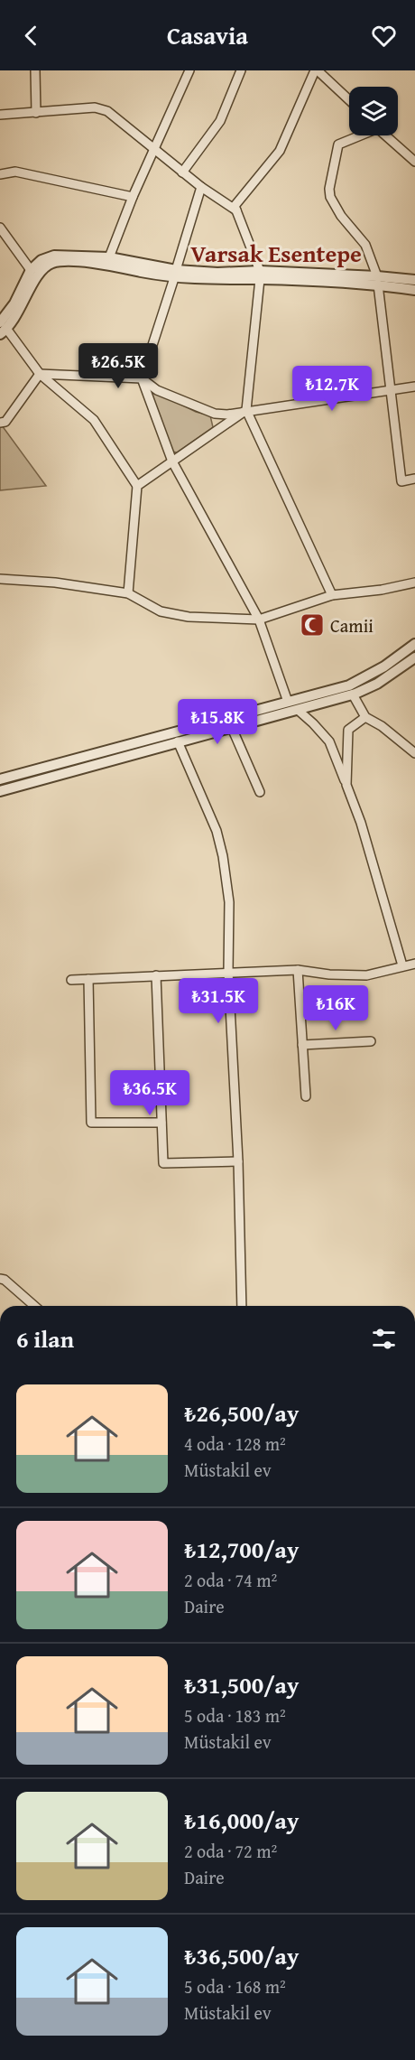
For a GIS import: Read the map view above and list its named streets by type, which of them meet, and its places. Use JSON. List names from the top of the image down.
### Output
{
  "districts": ["Varsak Esentepe"],
  "places": {
    "mosque": ["Camii"]
  },
  "page": {
    "header": "Casavia",
    "price": [
      "₺26.5K",
      "₺12.7K",
      "₺15.8K",
      "₺31.5K",
      "₺16K",
      "₺36.5K"
    ],
    "heading": "6 ilan",
    "list": [
      {
        "name": "₺26,500/ay",
        "note": "4 oda · 128 m² · Müstakil ev"
      },
      {
        "name": "₺12,700/ay",
        "note": "2 oda · 74 m² · Daire"
      },
      {
        "name": "₺31,500/ay",
        "note": "5 oda · 183 m² · Müstakil ev"
      },
      {
        "name": "₺16,000/ay",
        "note": "2 oda · 72 m² · Daire"
      },
      {
        "name": "₺36,500/ay",
        "note": "5 oda · 168 m² · Müstakil ev"
      }
    ]
  }
}
